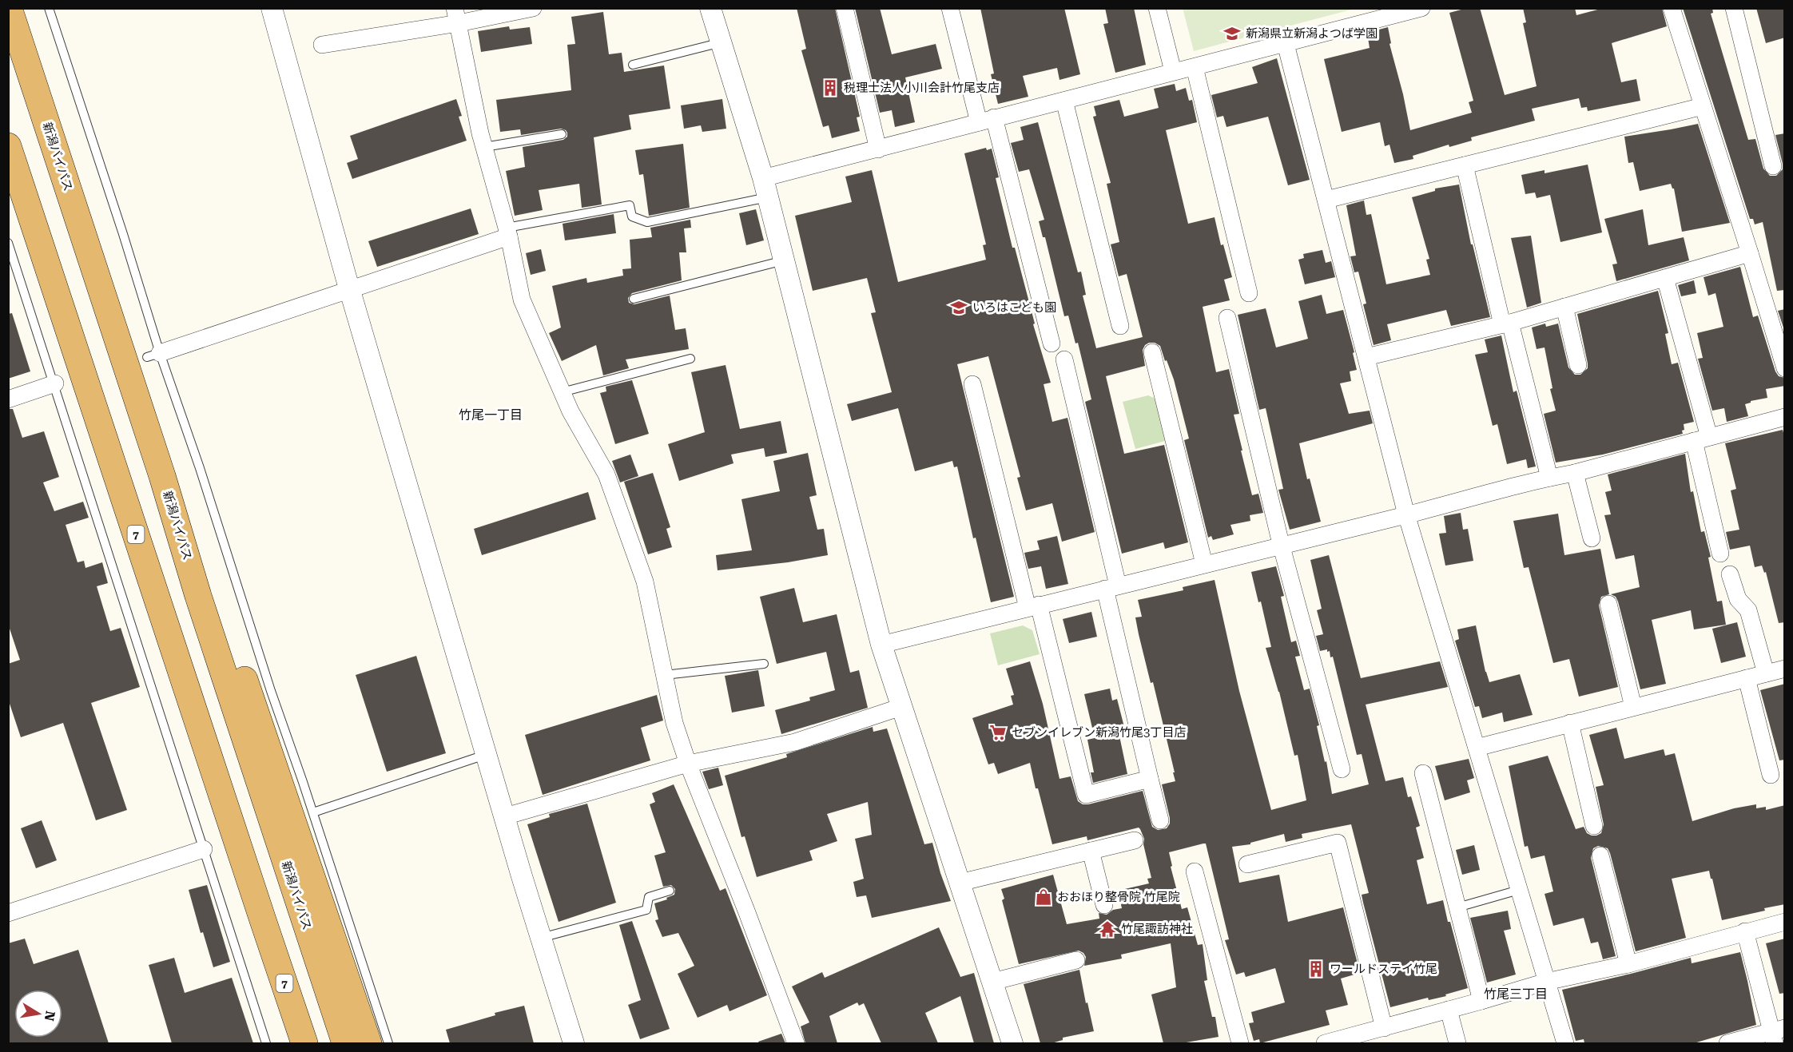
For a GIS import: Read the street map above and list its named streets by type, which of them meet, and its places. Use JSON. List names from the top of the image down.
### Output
{
  "streets": {
    "highway": ["新潟バイパス", "7"]
  },
  "districts": ["竹尾一丁目", "竹尾三丁目"],
  "places": {
    "school or university": ["新潟県立新潟よつば学園", "いろはこども園"],
    "building": ["税理士法人小川会計竹尾支店", "ワールドステイ竹尾"],
    "supermarket": ["セブンイレブン新潟竹尾3丁目店"],
    "shop": ["おおほり整骨院 竹尾院"],
    "temple": ["竹尾諏訪神社"]
  },
  "north": "right"
}
